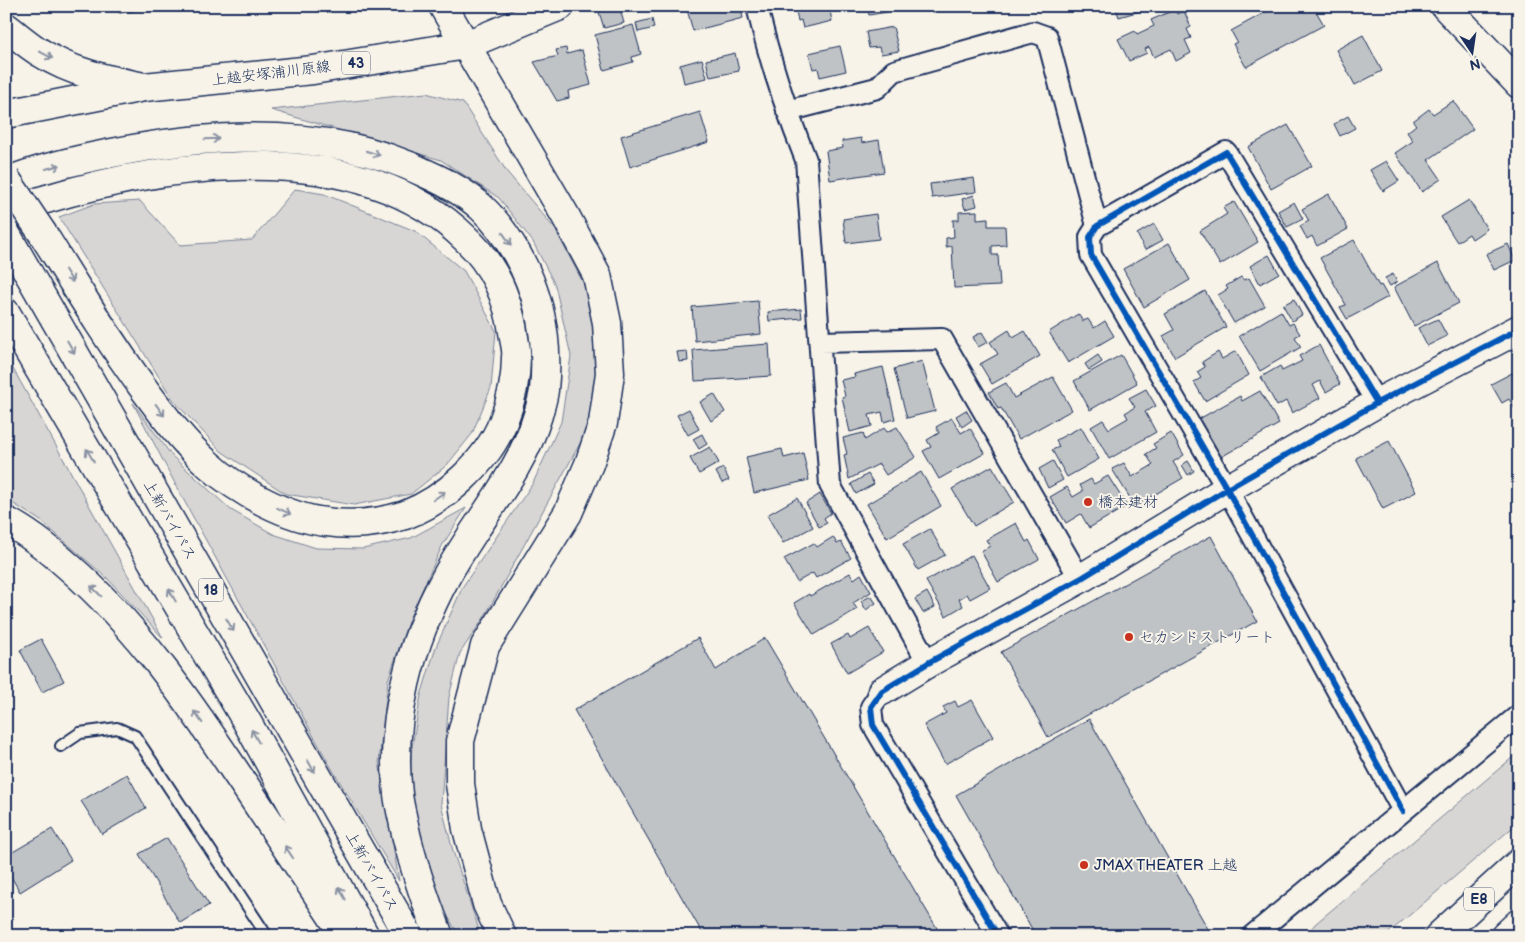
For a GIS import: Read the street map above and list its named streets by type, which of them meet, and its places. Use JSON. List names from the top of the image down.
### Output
{
  "streets": {
    "main road": [
      "43",
      "上越安塚浦川原線",
      "上新バイパス",
      "18",
      "E8"
    ]
  },
  "places": ["橋本建材", "セカンドストリート", "JMAX THEATER 上越"],
  "north": "bottom"
}
